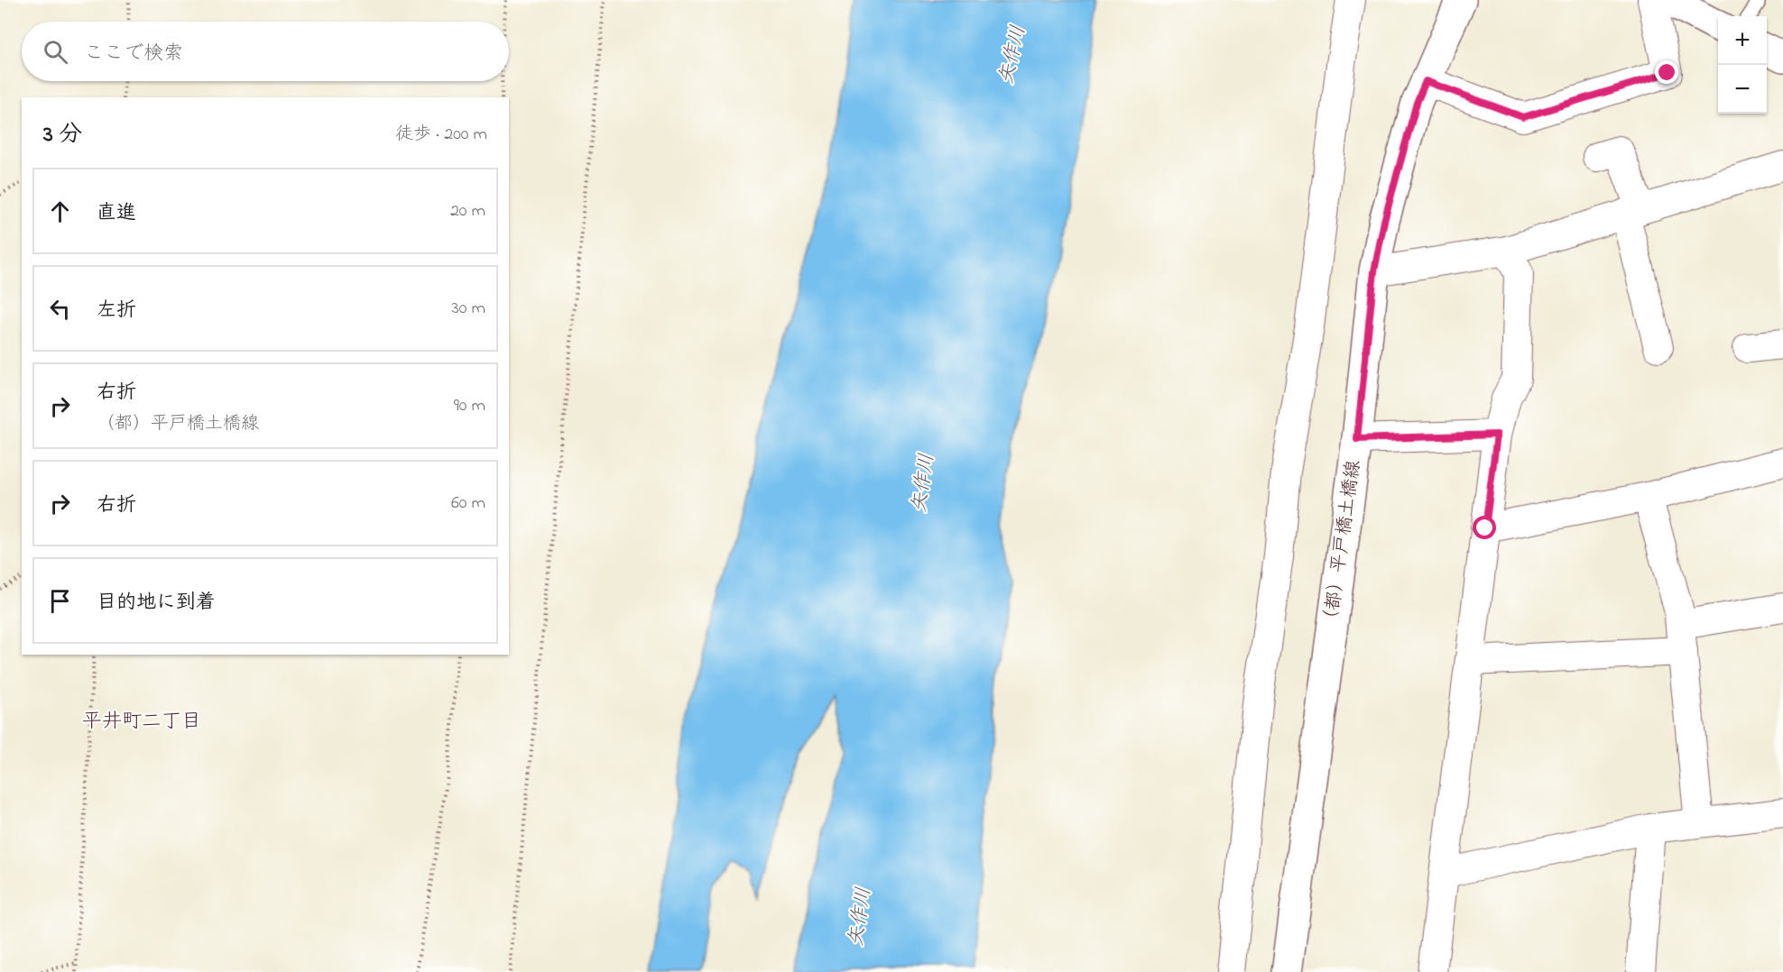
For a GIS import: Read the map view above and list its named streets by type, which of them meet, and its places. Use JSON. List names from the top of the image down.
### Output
{
  "streets": {
    "main road": ["（都）平戸橋土橋線"]
  },
  "districts": ["平井町二丁目"],
  "water": ["矢作川"],
  "page": {
    "map_buttons": ["+", "−"],
    "search": "ここで検索",
    "heading": ["3 分", "徒歩 · 200 m"],
    "list": [
      ["直進", "20 m"],
      ["左折", "30 m"],
      ["右折", "（都）平戸橋土橋線", "90 m"],
      ["右折", "60 m"],
      "目的地に到着"
    ]
  }
}
